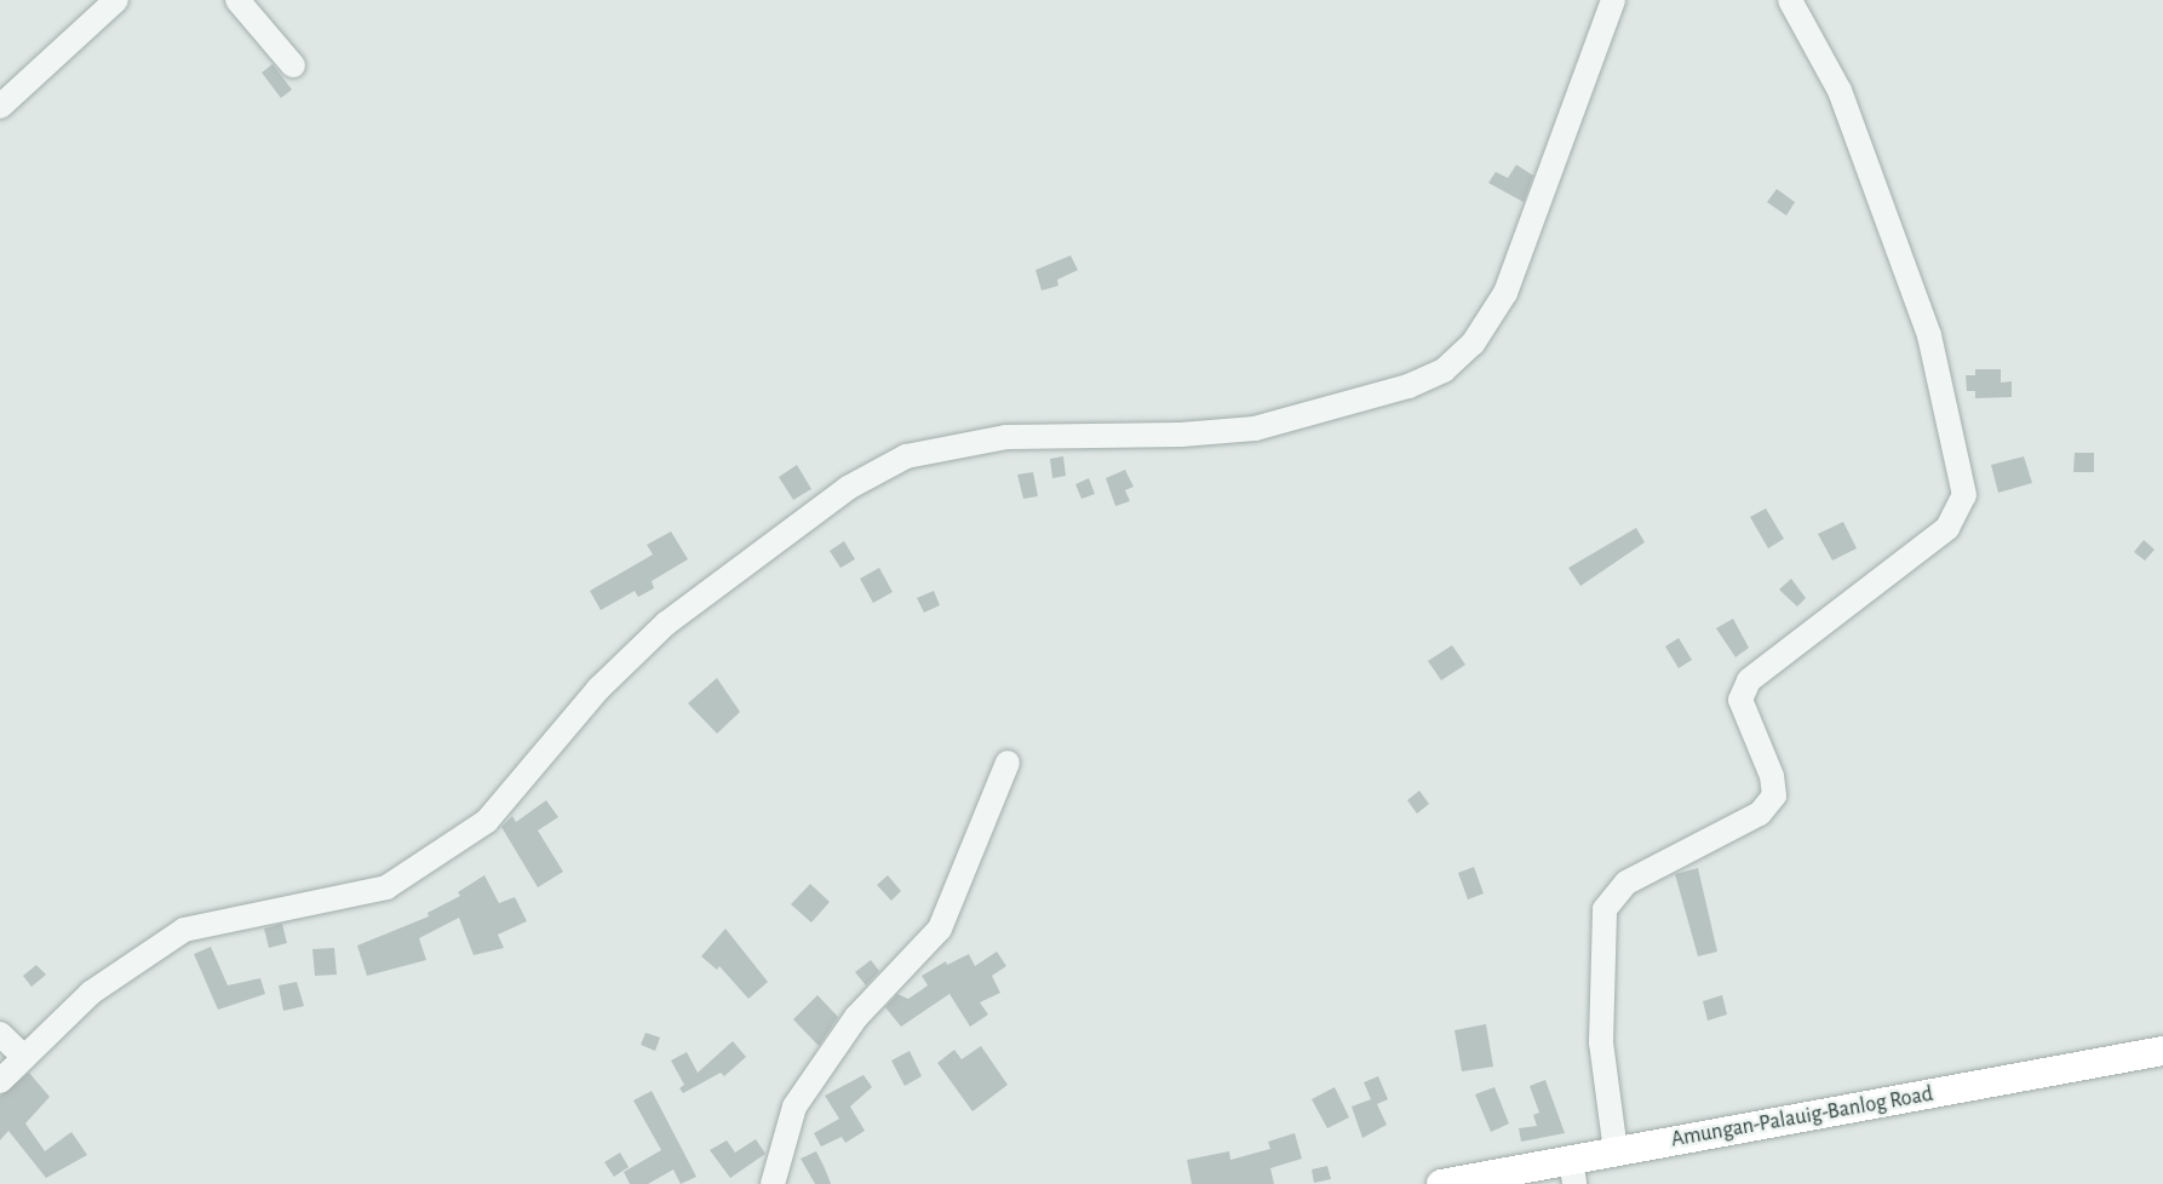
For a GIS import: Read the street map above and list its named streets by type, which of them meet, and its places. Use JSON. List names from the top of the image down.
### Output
{
  "streets": {
    "main road": ["Amungan-Palauig-Banlog Road"]
  }
}
